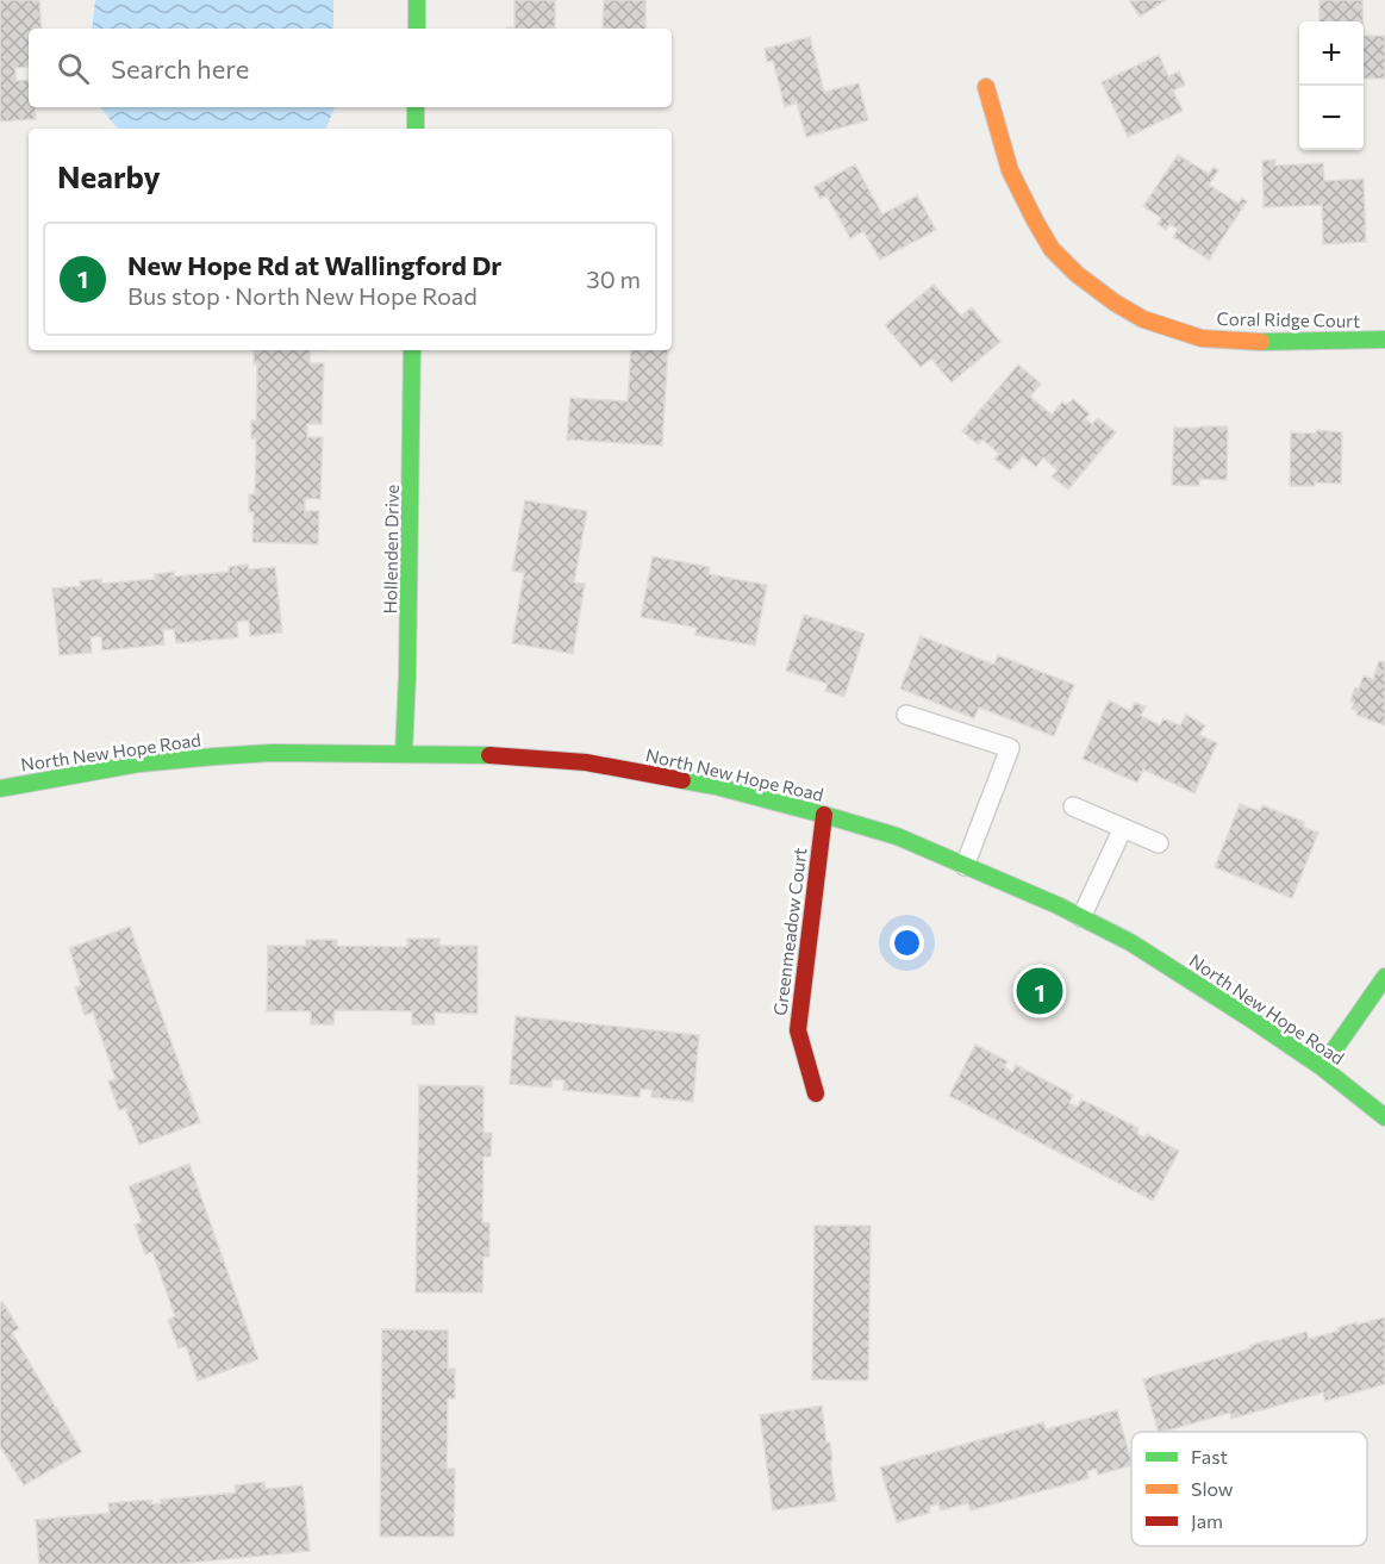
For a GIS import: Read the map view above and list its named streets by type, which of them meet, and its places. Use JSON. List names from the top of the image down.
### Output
{
  "streets": {
    "main road": [
      "Coral Ridge Court",
      "Hollenden Drive",
      "North New Hope Road",
      "Greenmeadow Court"
    ]
  },
  "crossings": [
    ["Hollenden Drive", "North New Hope Road"],
    ["North New Hope Road", "Greenmeadow Court"]
  ],
  "legend": ["Fast", "Slow", "Jam"],
  "page": {
    "map_buttons": ["+", "−"],
    "search": "Search here",
    "heading": "Nearby",
    "list": [
      {
        "mark": "1",
        "name": "New Hope Rd at Wallingford Dr",
        "note": "Bus stop · North New Hope Road",
        "value": "30 m"
      }
    ],
    "pins": "1"
  }
}
